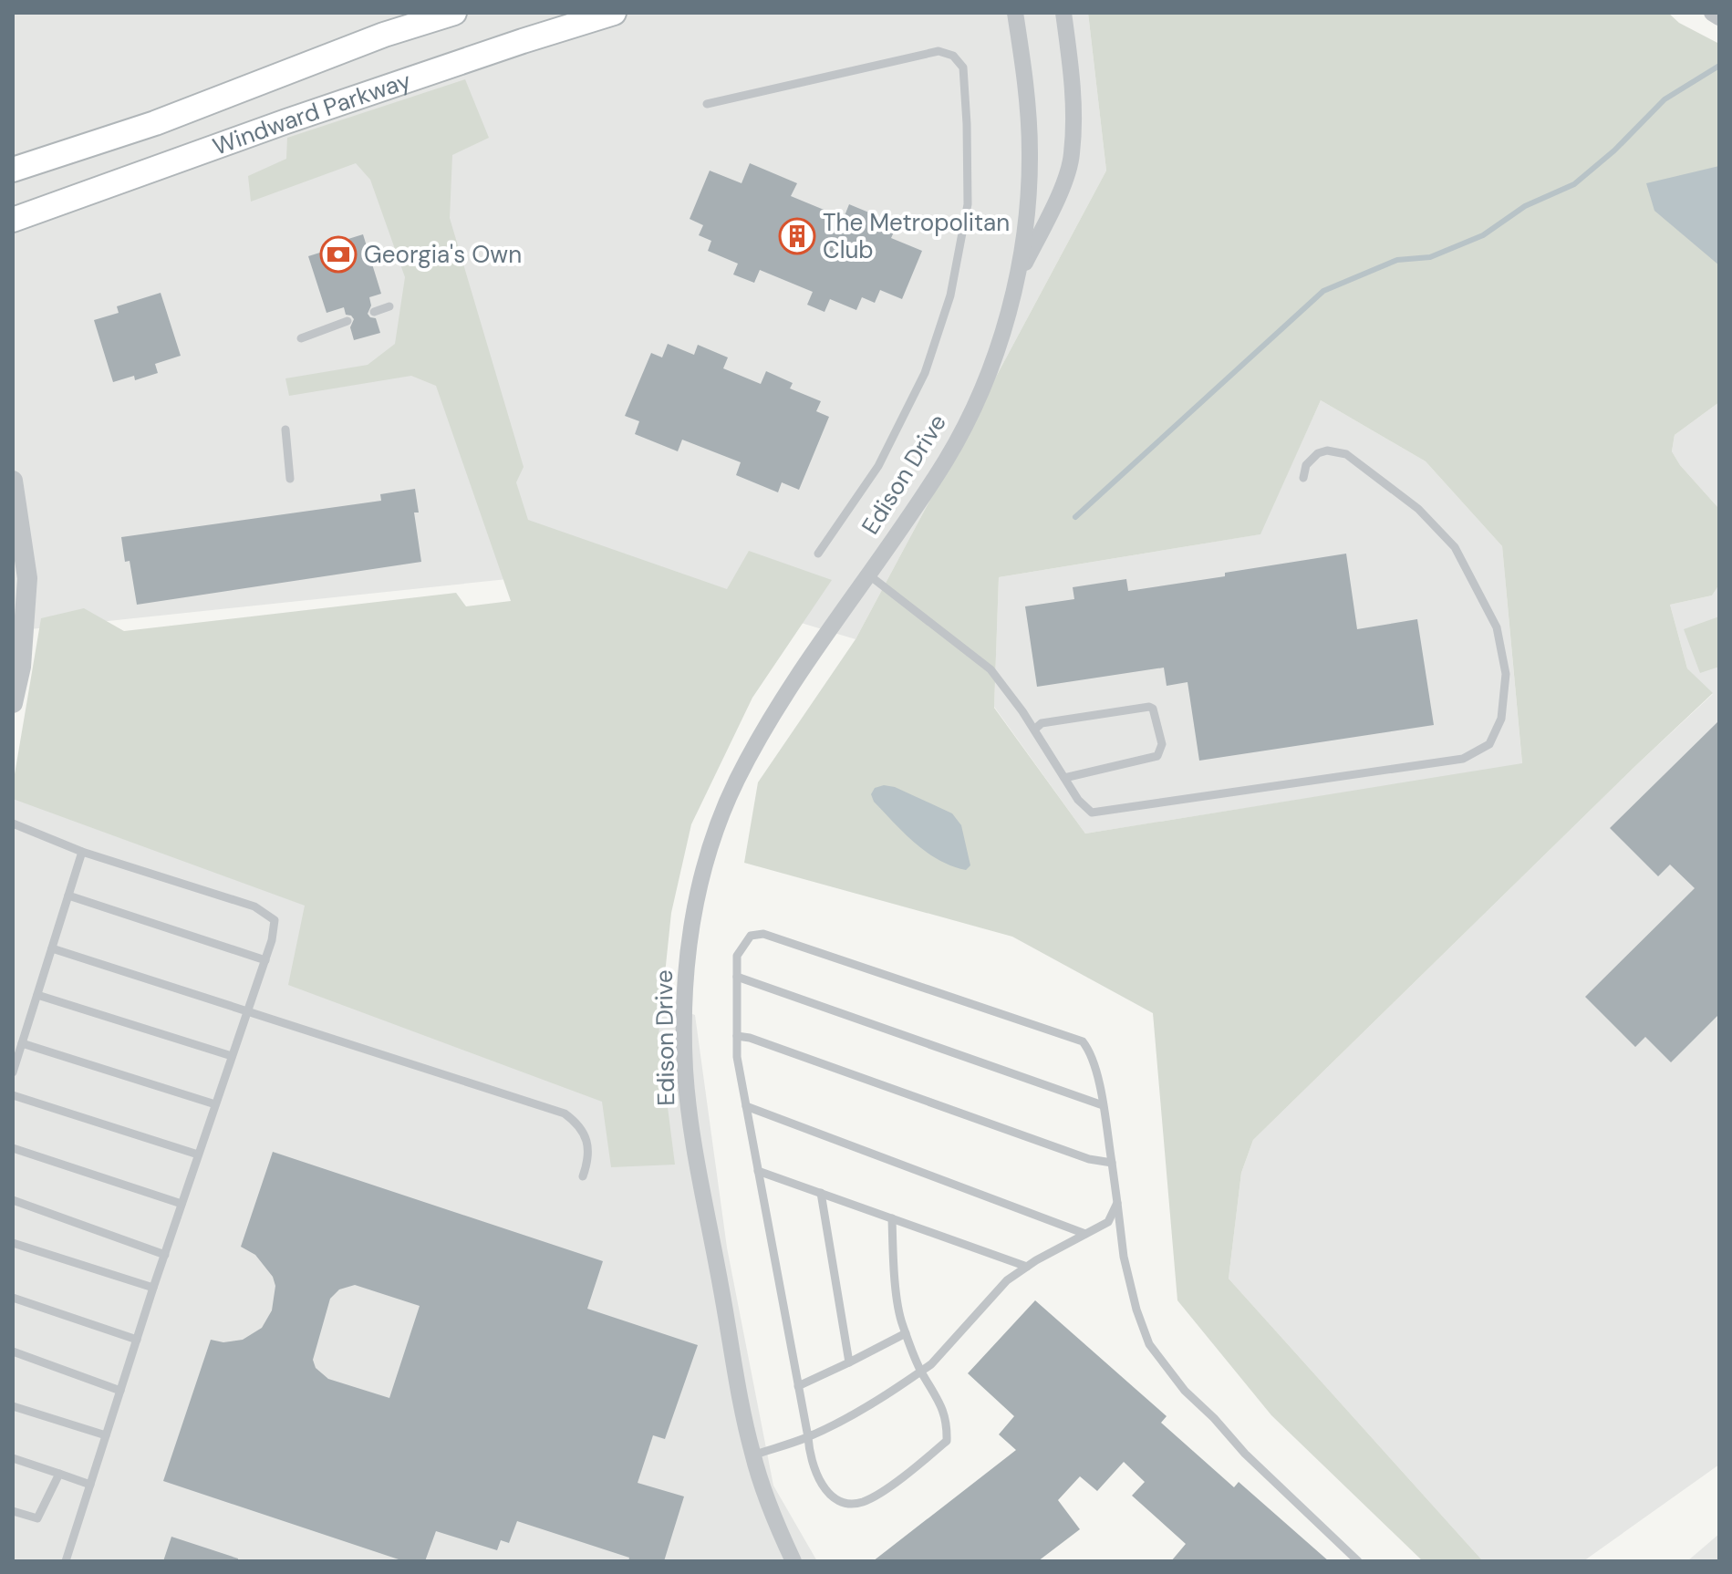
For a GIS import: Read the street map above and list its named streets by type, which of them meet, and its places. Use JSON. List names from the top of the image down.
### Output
{
  "streets": {
    "main road": ["Windward Parkway"],
    "street": ["Edison Drive"]
  },
  "places": {
    "building": ["The Metropolitan Club"],
    "bank": ["Georgia's Own"]
  }
}
